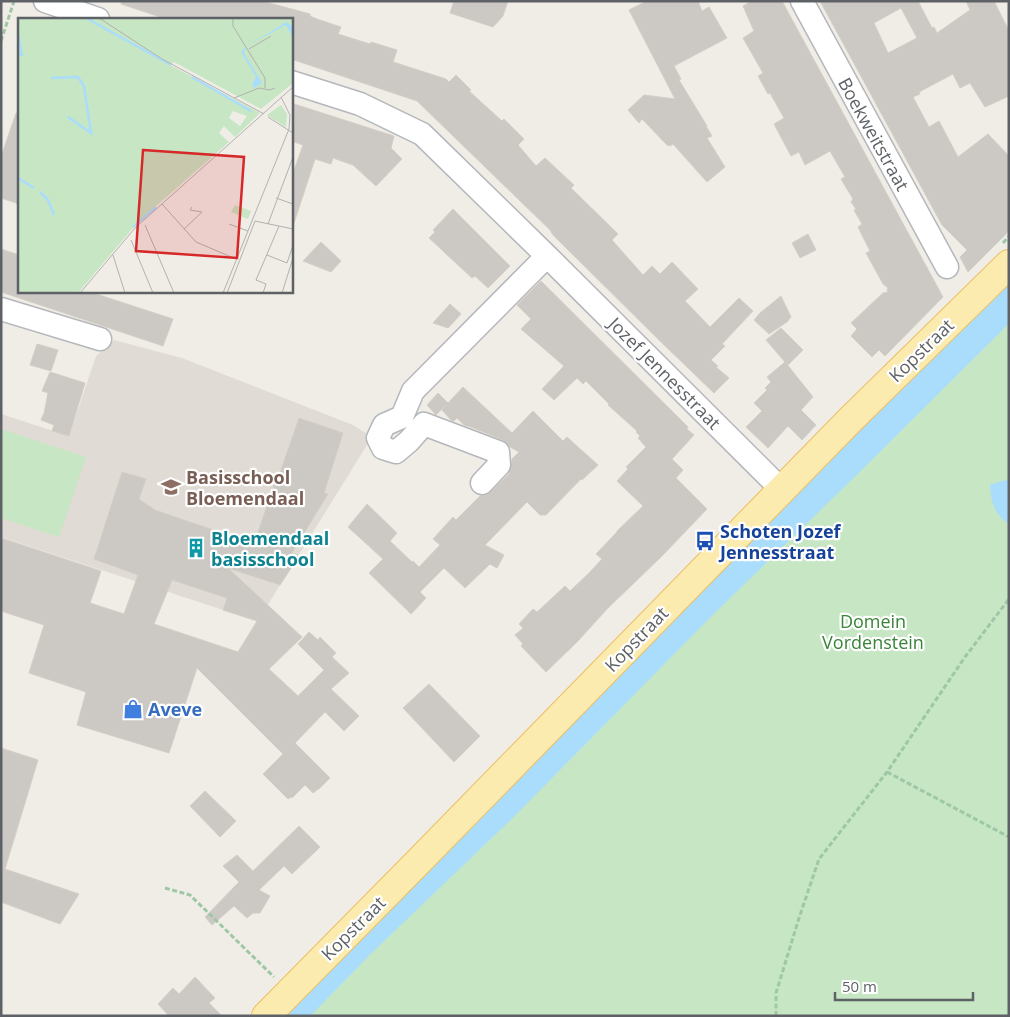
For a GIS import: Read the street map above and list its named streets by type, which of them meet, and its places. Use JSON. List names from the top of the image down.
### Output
{
  "streets": {
    "main road": ["Kopstraat"],
    "street": ["Boekweitstraat", "Jozef Jennesstraat"]
  },
  "crossings": [
    ["Kopstraat", "Jozef Jennesstraat"]
  ],
  "parks": ["Domein Vordenstein"],
  "places": {
    "school or university": ["Basisschool Bloemendaal"],
    "bus stop": ["Schoten Jozef Jennesstraat"],
    "building": ["Bloemendaal basisschool"],
    "shop": ["Aveve"]
  },
  "scale_bar": "50 m"
}
